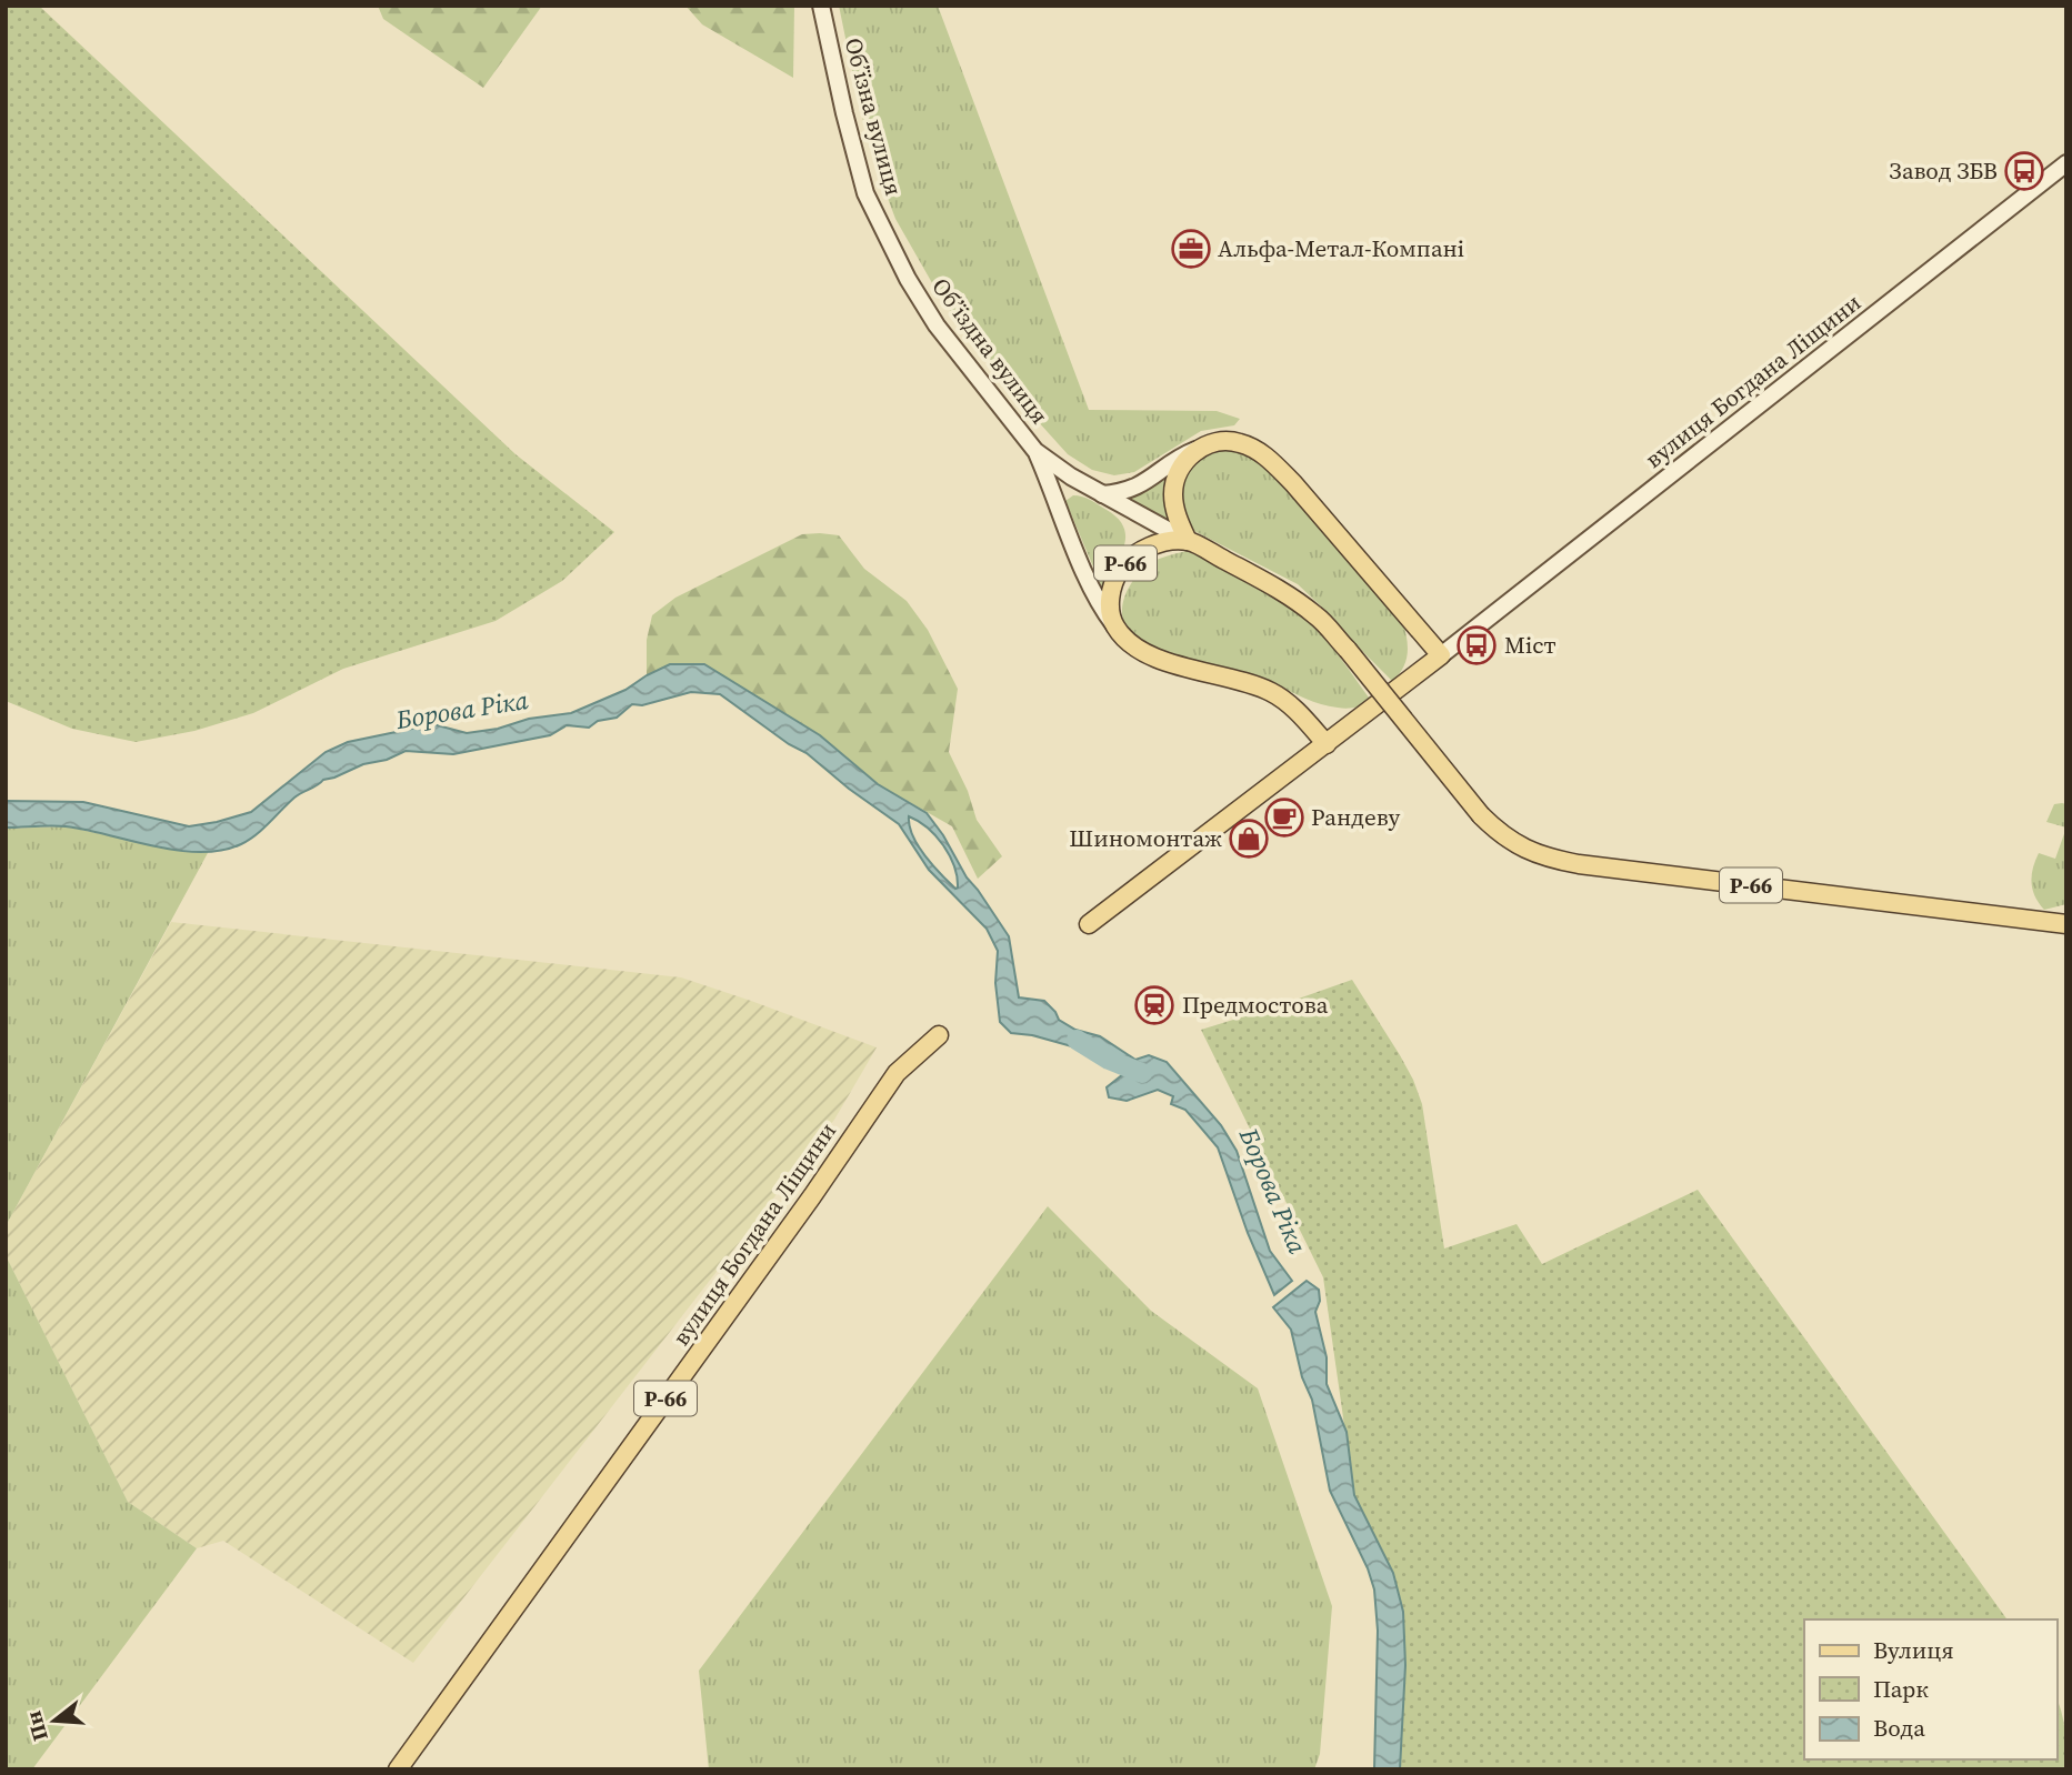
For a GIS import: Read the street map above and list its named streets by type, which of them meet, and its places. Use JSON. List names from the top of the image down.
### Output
{
  "streets": {
    "main road": [
      "Об’їзна вулиця",
      "Об’їздна вулиця",
      "вулиця Богдана Ліщини",
      "Р-66"
    ]
  },
  "crossings": [
    ["Об’їзна вулиця", "Об’їздна вулиця"]
  ],
  "water": ["Борова Ріка"],
  "places": {
    "bus stop": ["Завод ЗБВ", "Міст"],
    "office": ["Альфа-Метал-Компані"],
    "cafe": ["Рандеву"],
    "shop": ["Шиномонтаж"],
    "station": ["Предмостова"]
  },
  "legend": ["Вулиця", "Парк", "Вода"],
  "north": "left"
}
